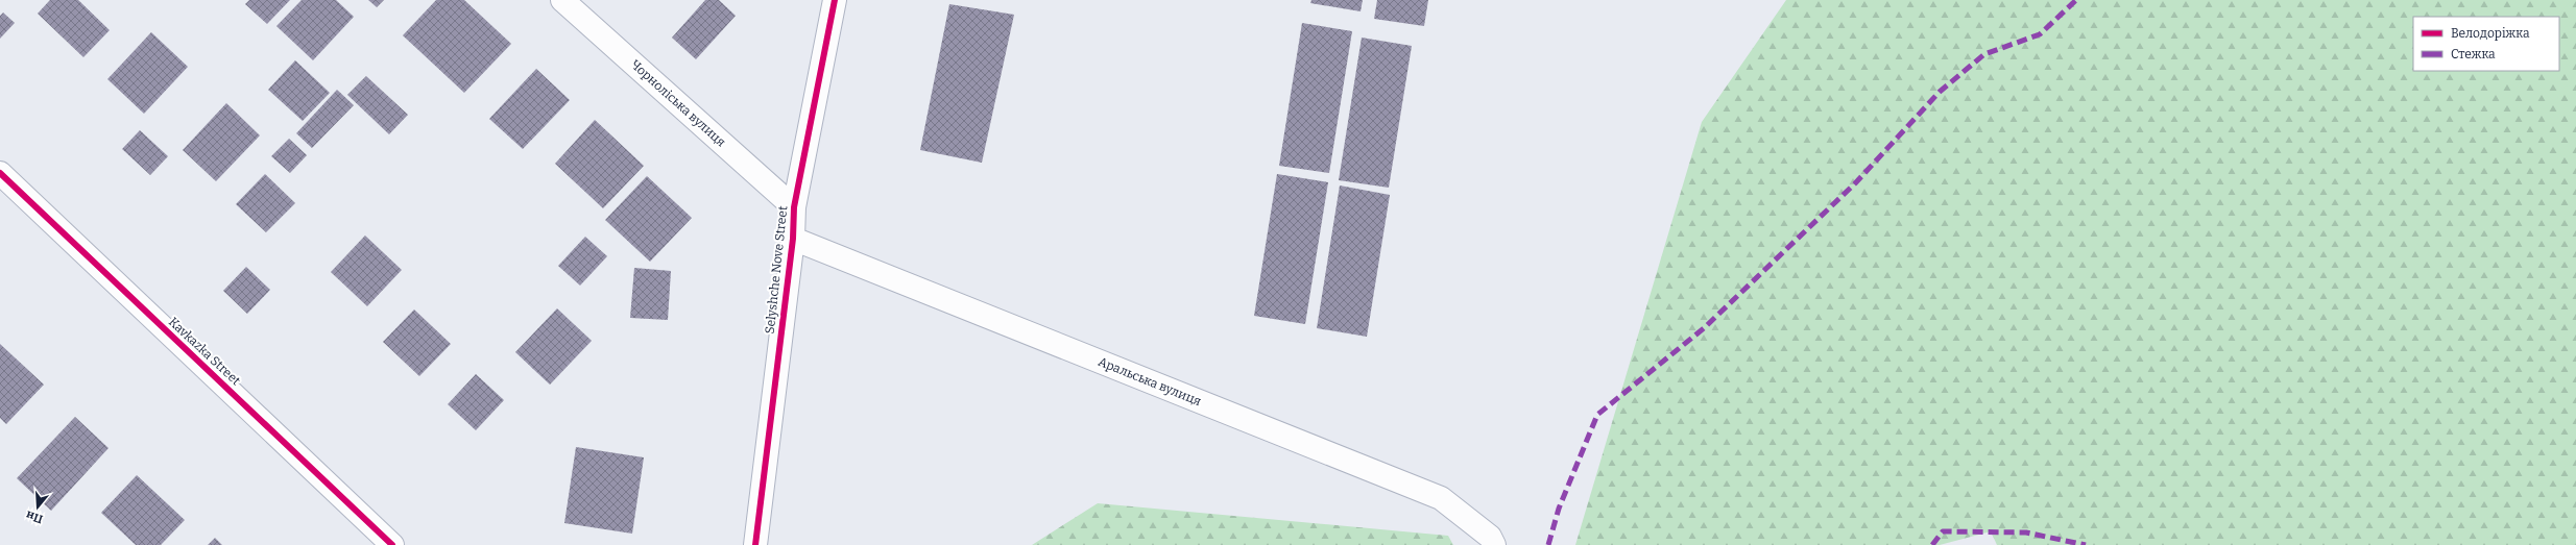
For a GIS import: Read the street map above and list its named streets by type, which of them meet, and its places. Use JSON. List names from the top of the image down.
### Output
{
  "streets": {
    "street": [
      "Чорноліська вулиця",
      "Selyshche Nove Street",
      "Kavkazka Street",
      "Аральська вулиця"
    ]
  },
  "crossings": [
    ["Чорноліська вулиця", "Selyshche Nove Street"],
    ["Selyshche Nove Street", "Аральська вулиця"]
  ],
  "legend": ["Велодоріжка", "Стежка"],
  "north": "bottom"
}
